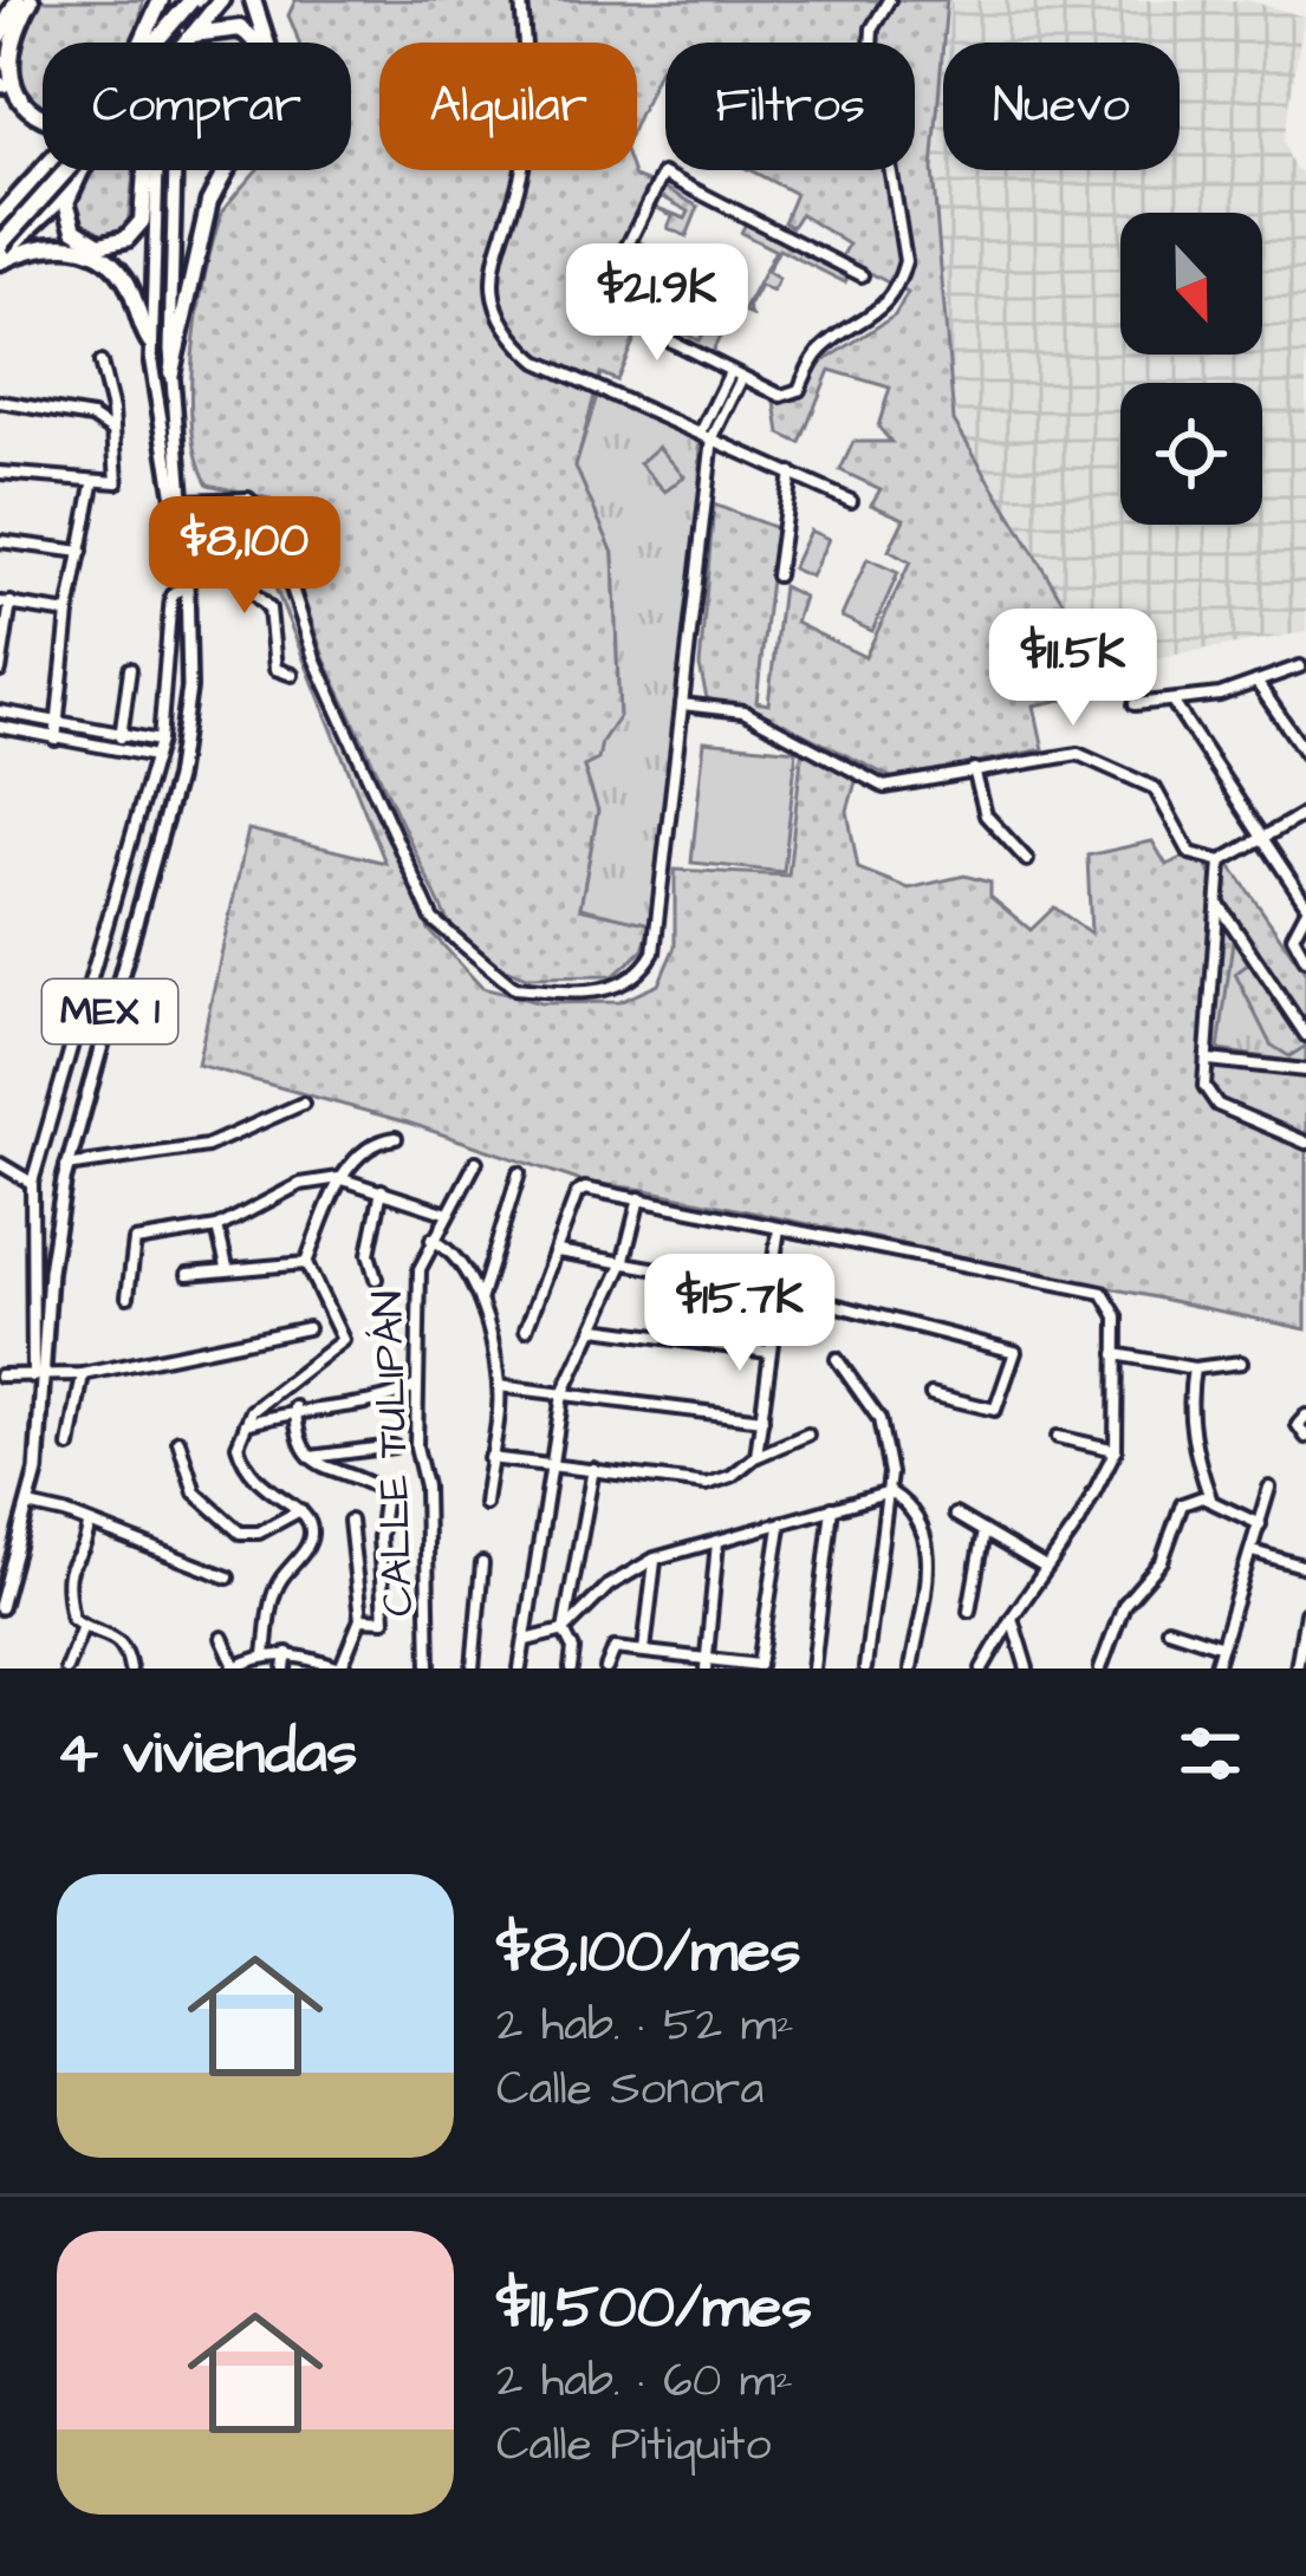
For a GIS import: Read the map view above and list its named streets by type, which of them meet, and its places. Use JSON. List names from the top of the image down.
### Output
{
  "streets": {
    "highway": ["MEX 1"],
    "street": ["CALLE TULIPÁN"]
  },
  "north": "bottom",
  "page": {
    "chip": [
      "Comprar",
      "Alquilar",
      "Filtros",
      "Nuevo"
    ],
    "price": [
      "$21.9K",
      "$8,100",
      "$11.5K",
      "$15.7K"
    ],
    "heading": "4 viviendas",
    "list": [
      {
        "name": "$8,100/mes",
        "note": "2 hab. · 52 m² · Calle Sonora"
      },
      {
        "name": "$11,500/mes",
        "note": "2 hab. · 60 m² · Calle Pitiquito"
      }
    ]
  }
}
